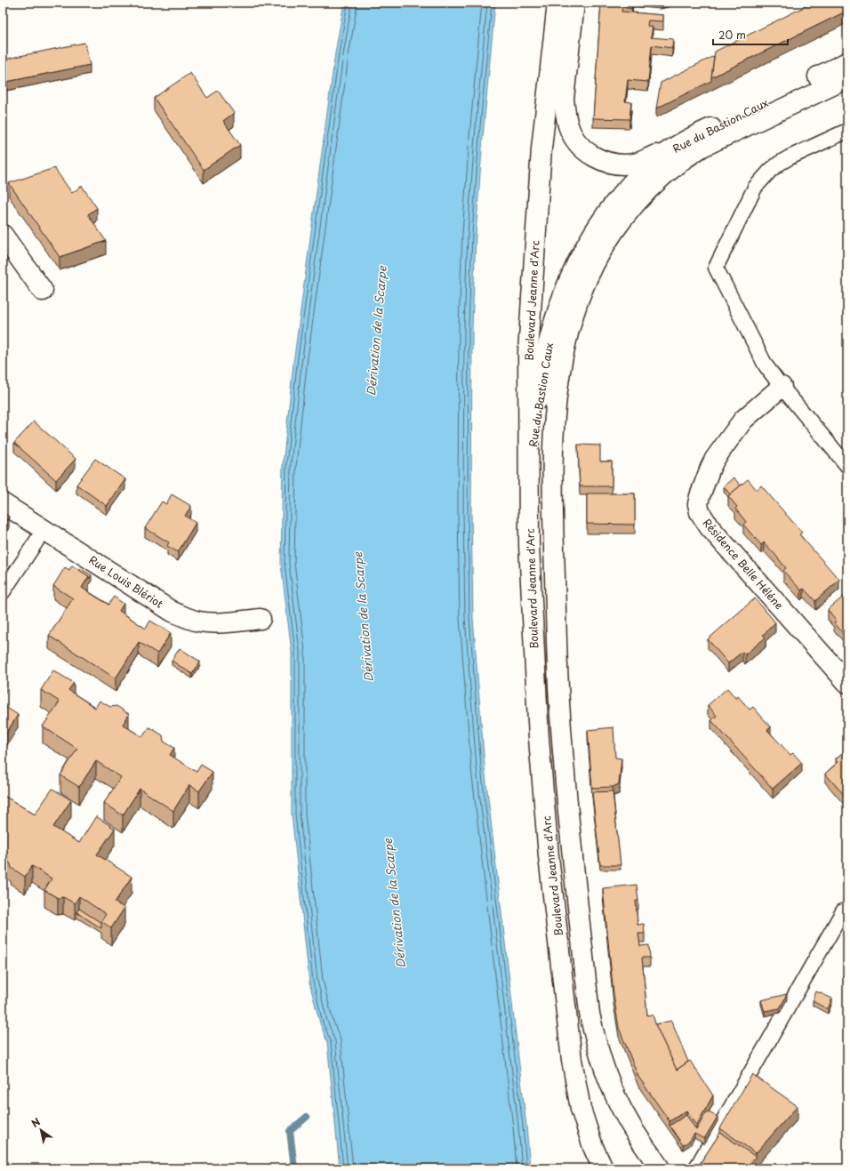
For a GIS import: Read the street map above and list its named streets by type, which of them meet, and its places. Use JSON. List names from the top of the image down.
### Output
{
  "streets": {
    "main road": [
      "Rue du Bastion Caux",
      "Boulevard Jeanne d'Arc",
      "Résidence Belle Héléne",
      "Rue Louis Blériot"
    ]
  },
  "crossings": [
    ["Rue du Bastion Caux", "Boulevard Jeanne d'Arc"]
  ],
  "water": ["Dérivation de la Scarpe"],
  "scale_bar": "20 m",
  "north": "top left"
}
